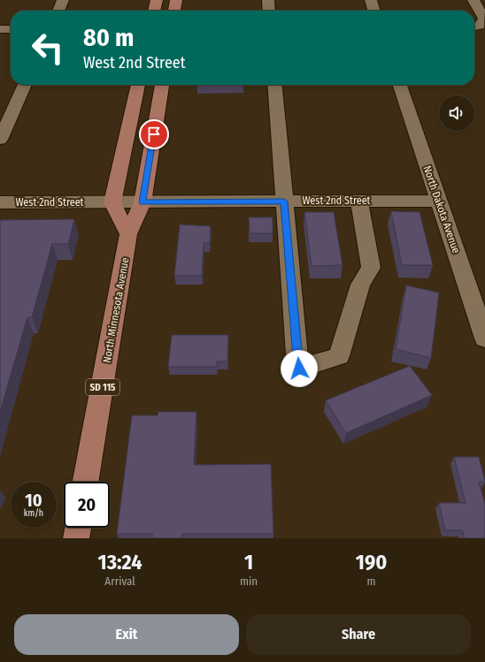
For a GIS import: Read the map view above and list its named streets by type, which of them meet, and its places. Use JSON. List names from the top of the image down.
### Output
{
  "streets": {
    "main road": ["North Minnesota Avenue", "SD 115"],
    "street": ["West 2nd Street", "North Dakota Avenue"]
  },
  "crossings": [
    ["West 2nd Street", "North Dakota Avenue"],
    ["West 2nd Street", "North Minnesota Avenue"]
  ],
  "page": {
    "turn": ["80 m", "West 2nd Street"],
    "speed": "10 km/h",
    "limit": "20",
    "eta": [
      "13:24",
      "Arrival",
      "1",
      "min",
      "190",
      "m"
    ],
    "buttons": ["Exit", "Share"]
  }
}
